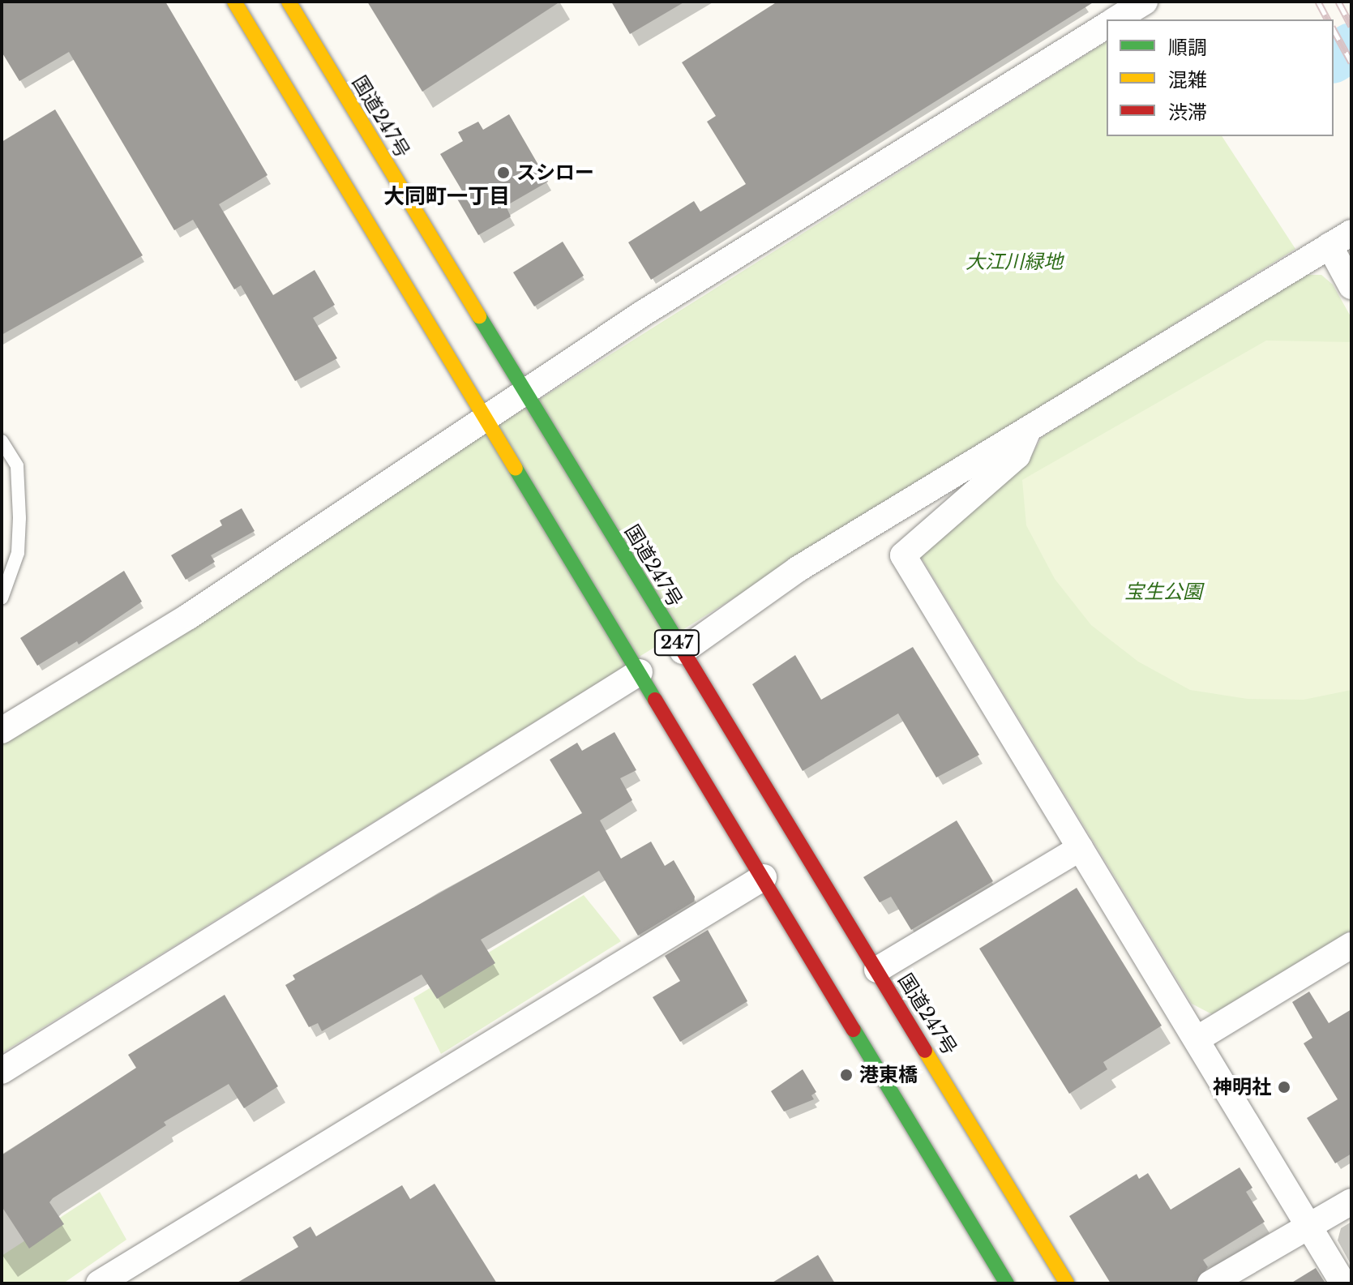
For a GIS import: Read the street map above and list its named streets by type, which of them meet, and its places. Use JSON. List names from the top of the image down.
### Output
{
  "streets": {
    "highway": ["国道247号", "247"]
  },
  "districts": ["大同町一丁目"],
  "parks": ["大江川緑地", "宝生公園"],
  "places": ["スシロー", "港東橋", "神明社"],
  "legend": ["順調", "混雑", "渋滞"]
}
